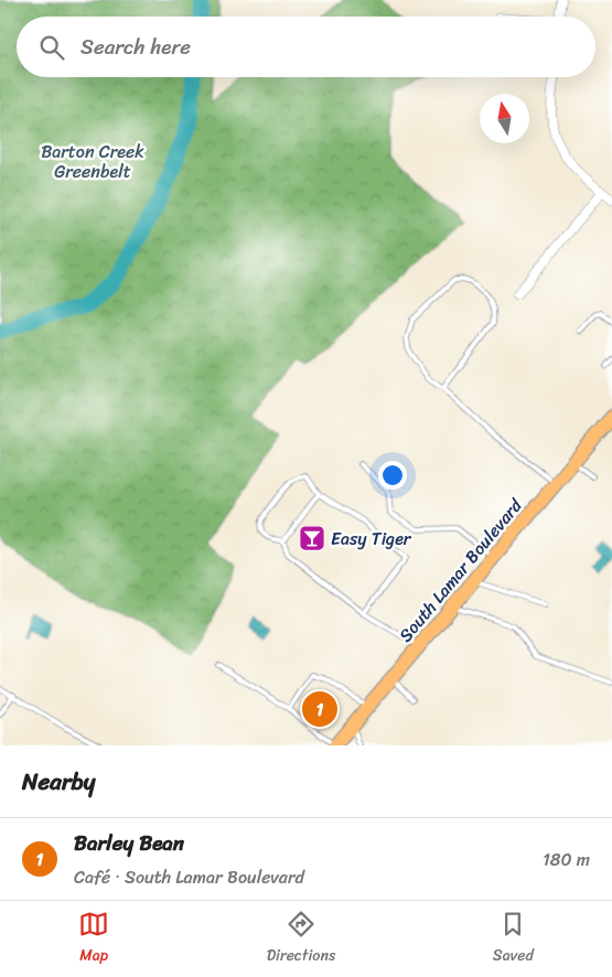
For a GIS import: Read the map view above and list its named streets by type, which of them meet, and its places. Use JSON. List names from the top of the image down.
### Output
{
  "streets": {
    "main road": ["South Lamar Boulevard"]
  },
  "parks": ["Barton Creek Greenbelt"],
  "places": {
    "bar": ["Easy Tiger"]
  },
  "north": "top",
  "page": {
    "search": "Search here",
    "pins": "1",
    "heading": "Nearby",
    "list": [
      {
        "mark": "1",
        "name": "Barley Bean",
        "note": "Café · South Lamar Boulevard",
        "value": "180 m"
      }
    ],
    "nav": ["Map", "Directions", "Saved"]
  }
}
